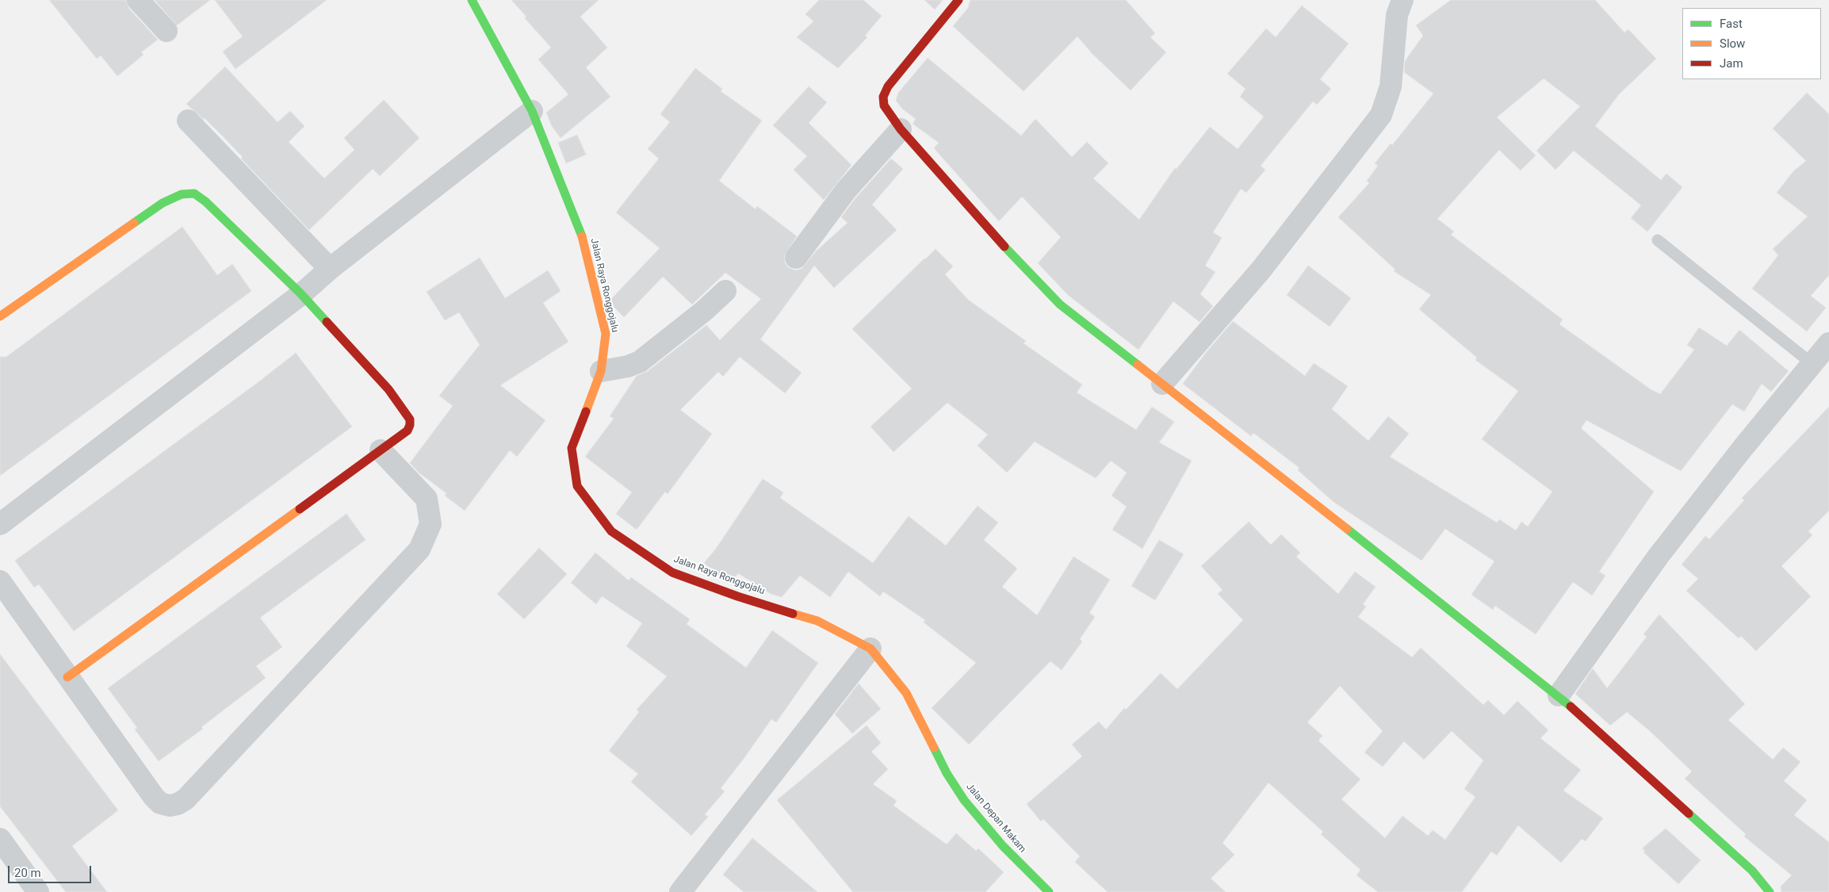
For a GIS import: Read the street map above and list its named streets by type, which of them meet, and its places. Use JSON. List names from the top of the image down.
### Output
{
  "streets": {
    "street": ["Jalan Raya Ronggojalu", "Jalan Depan Makam"]
  },
  "crossings": [
    ["Jalan Raya Ronggojalu", "Jalan Depan Makam"]
  ],
  "legend": ["Fast", "Slow", "Jam"],
  "scale_bar": "20 m"
}
